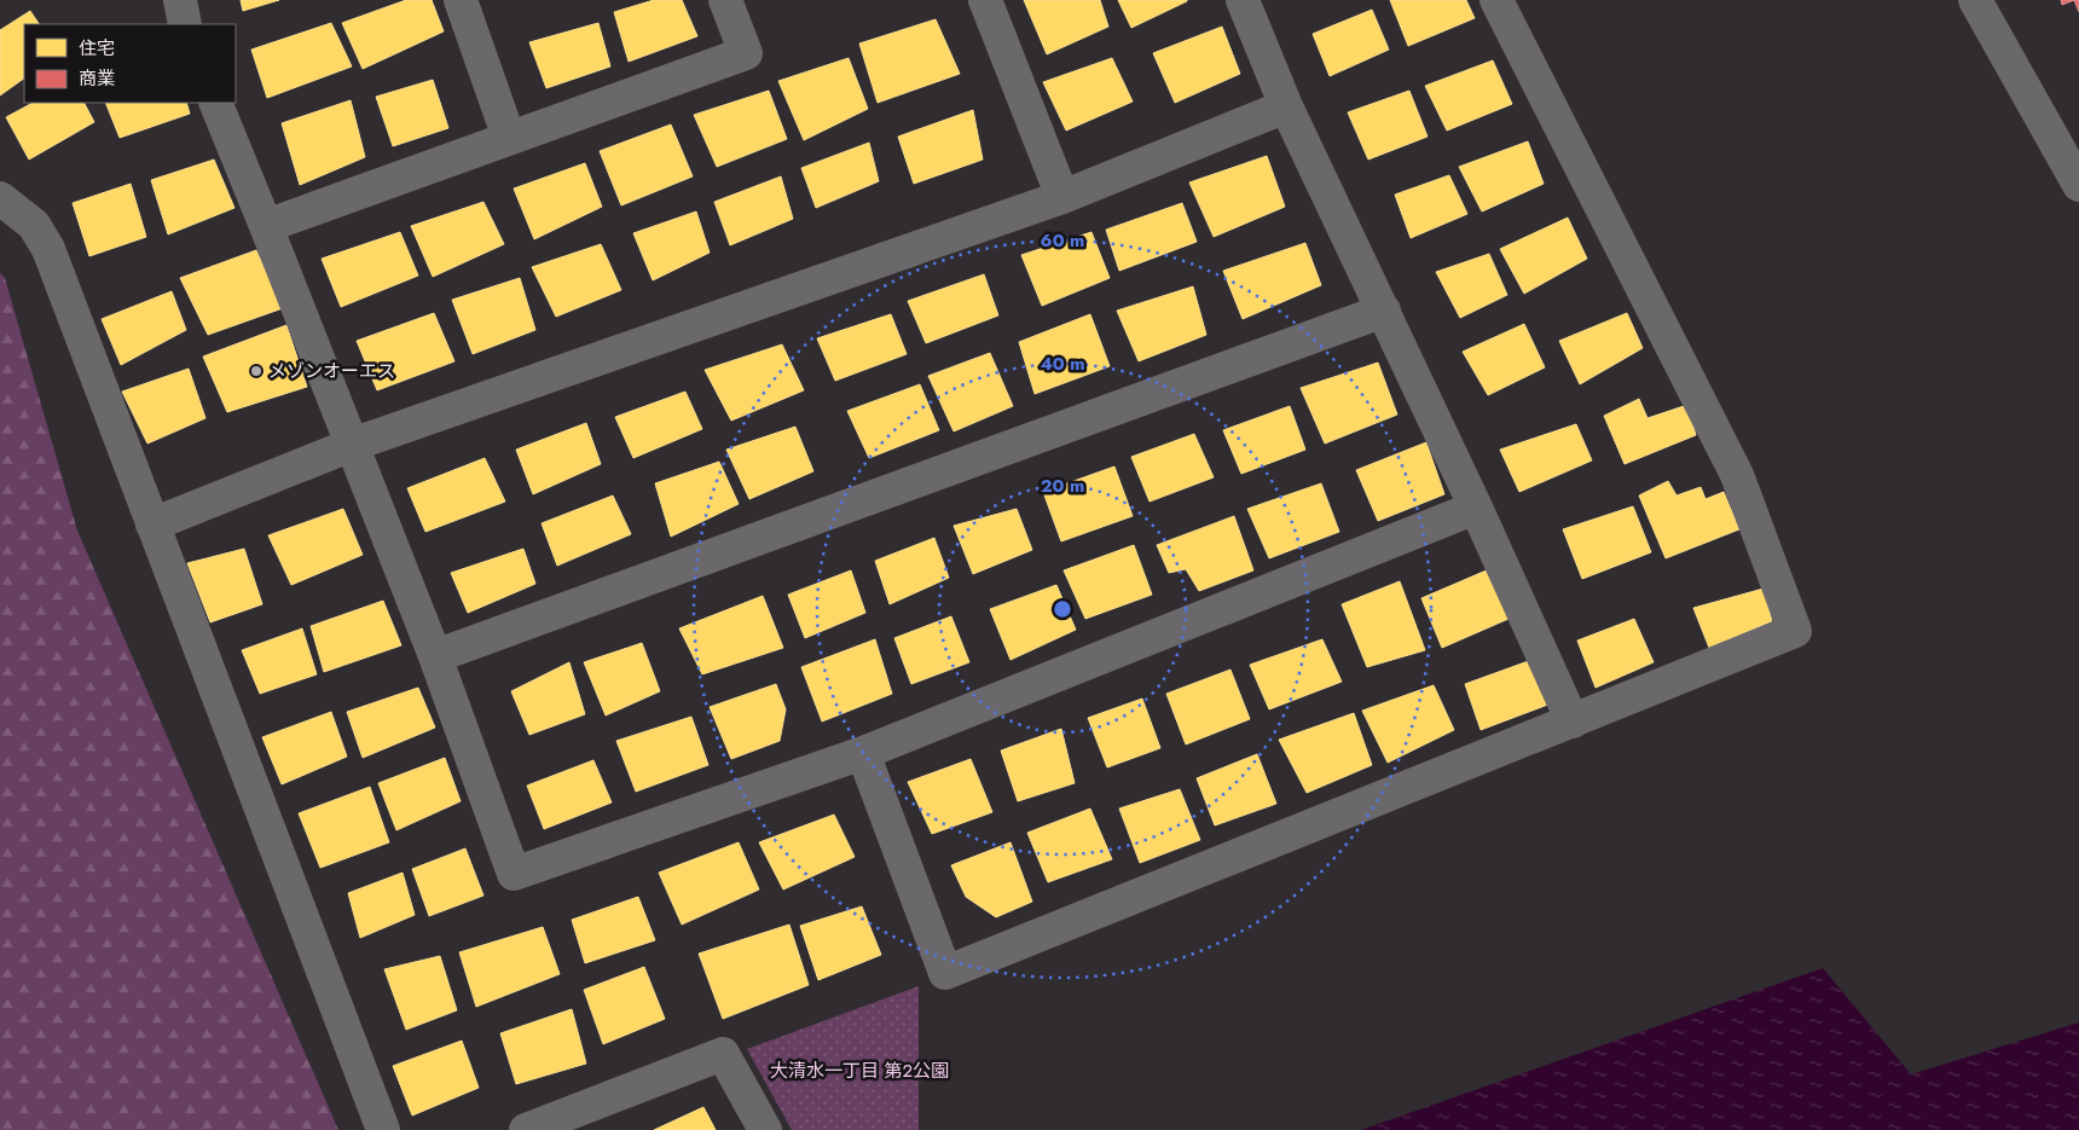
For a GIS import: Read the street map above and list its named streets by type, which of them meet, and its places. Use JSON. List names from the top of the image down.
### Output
{
  "parks": ["大清水一丁目 第2公園"],
  "places": ["メゾンオーエス"],
  "legend": ["住宅", "商業"],
  "rings": ["60 m", "40 m", "20 m"]
}
